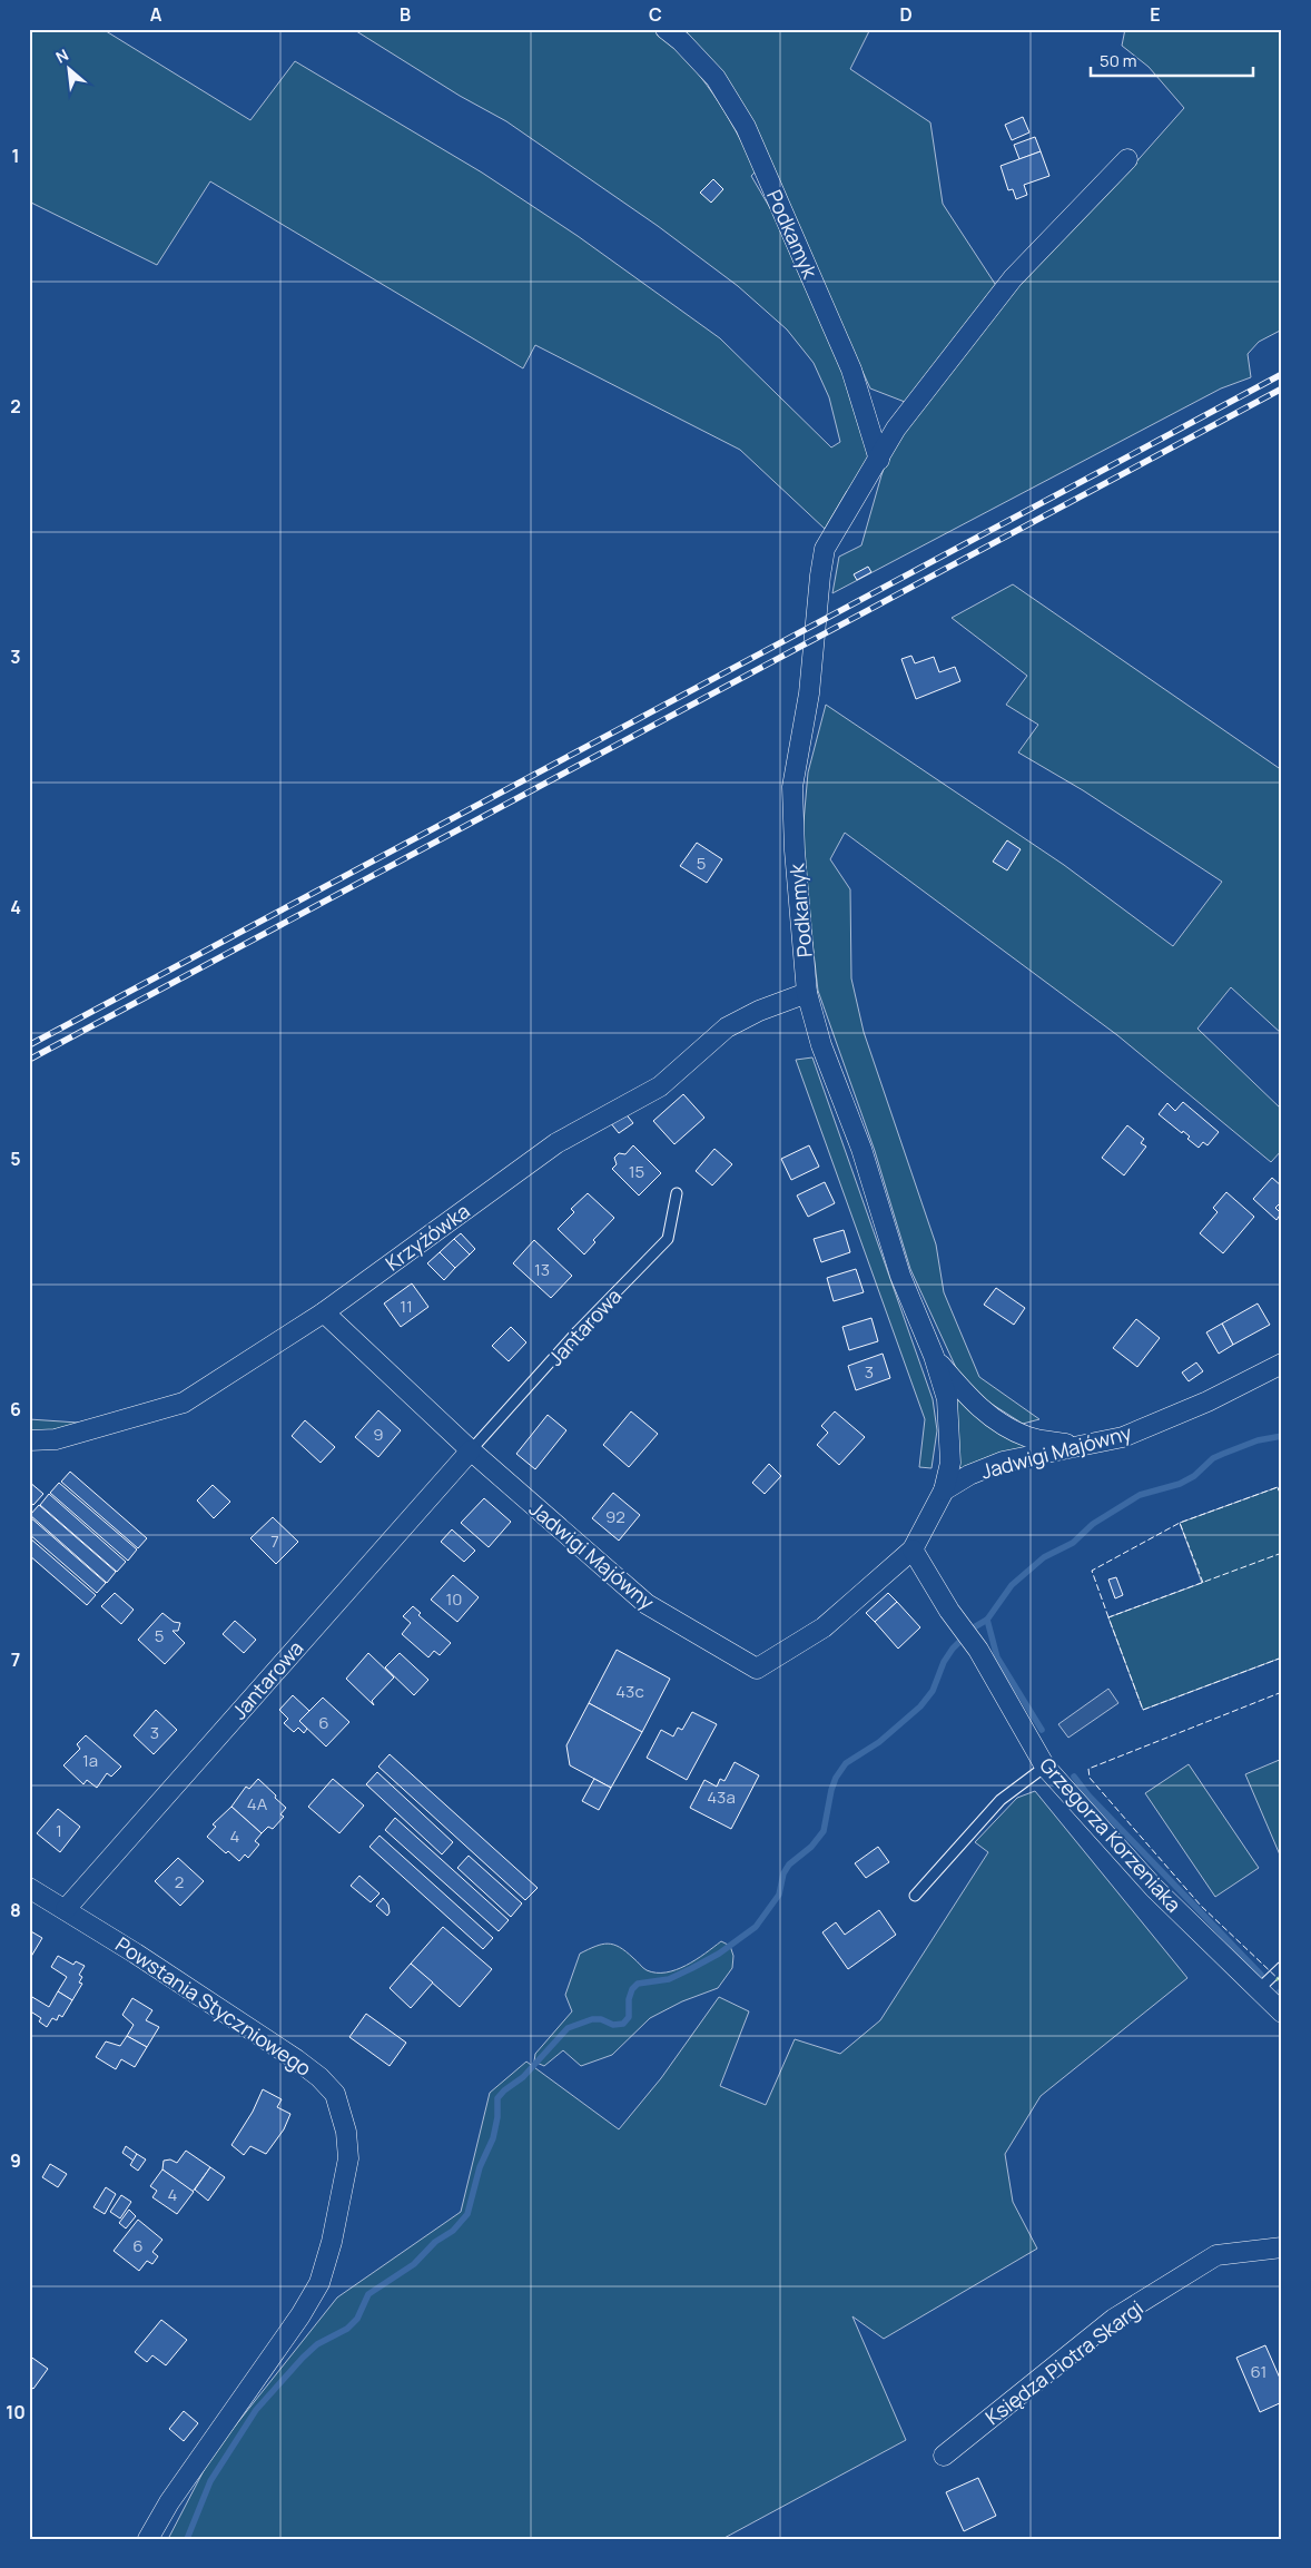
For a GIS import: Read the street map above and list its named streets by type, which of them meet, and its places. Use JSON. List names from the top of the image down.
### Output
{
  "streets": {
    "street": [
      "Podkamyk",
      "Krzyżówka",
      "Jantarowa",
      "Jadwigi Majówny",
      "Grzegorza Korzeniaka",
      "Powstania Styczniowego",
      "Księdza Piotra Skargi"
    ]
  },
  "crossings": [
    ["Podkamyk", "Krzyżówka"],
    ["Podkamyk", "Jadwigi Majówny"],
    ["Jantarowa", "Jadwigi Majówny"],
    ["Jantarowa", "Powstania Styczniowego"],
    ["Jadwigi Majówny", "Grzegorza Korzeniaka"]
  ],
  "house_numbers": [
    "5",
    "15",
    "13",
    "11",
    "3",
    "9",
    "92",
    "7",
    "10",
    "5",
    "43c",
    "6",
    "3",
    "1a",
    "43a",
    "4A",
    "1",
    "4",
    "2",
    "4",
    "6",
    "61"
  ],
  "scale_bar": "50 m",
  "north": "top left",
  "grid": {
    "columns": [
      "A",
      "B",
      "C",
      "D",
      "E"
    ],
    "rows": [
      "1",
      "2",
      "3",
      "4",
      "5",
      "6",
      "7",
      "8",
      "9",
      "10"
    ]
  }
}
